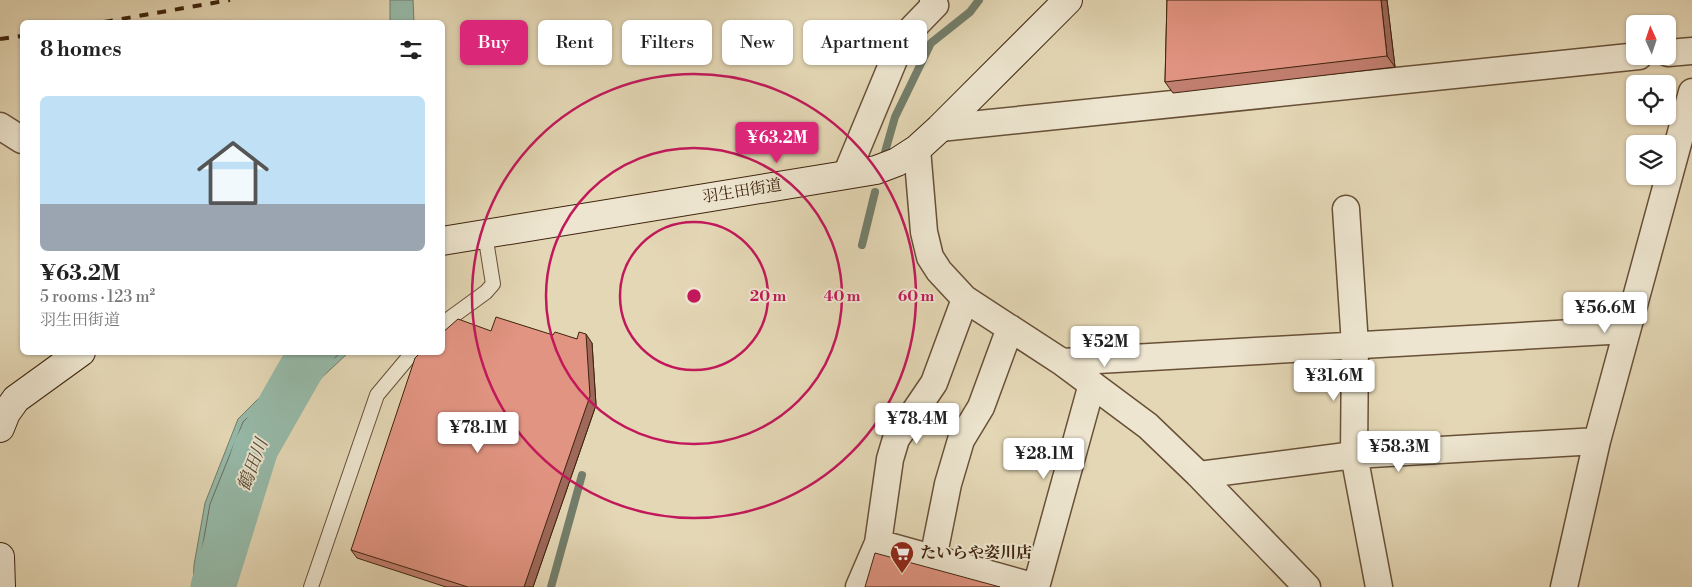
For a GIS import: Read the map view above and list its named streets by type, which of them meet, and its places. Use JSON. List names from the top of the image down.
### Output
{
  "streets": {
    "main road": ["羽生田街道"]
  },
  "water": ["鶴田川"],
  "places": {
    "supermarket": ["たいらや姿川店"]
  },
  "north": "top",
  "page": {
    "chip": [
      "Buy",
      "Rent",
      "Filters",
      "New",
      "Apartment"
    ],
    "heading": "8 homes",
    "list": [
      {
        "name": "¥63.2M",
        "note": "5 rooms · 123 m² · 羽生田街道"
      }
    ],
    "price": [
      "¥63.2M",
      "¥56.6M",
      "¥52M",
      "¥31.6M",
      "¥78.4M",
      "¥78.1M",
      "¥58.3M",
      "¥28.1M"
    ]
  },
  "rings": ["20 m", "40 m", "60 m"]
}
